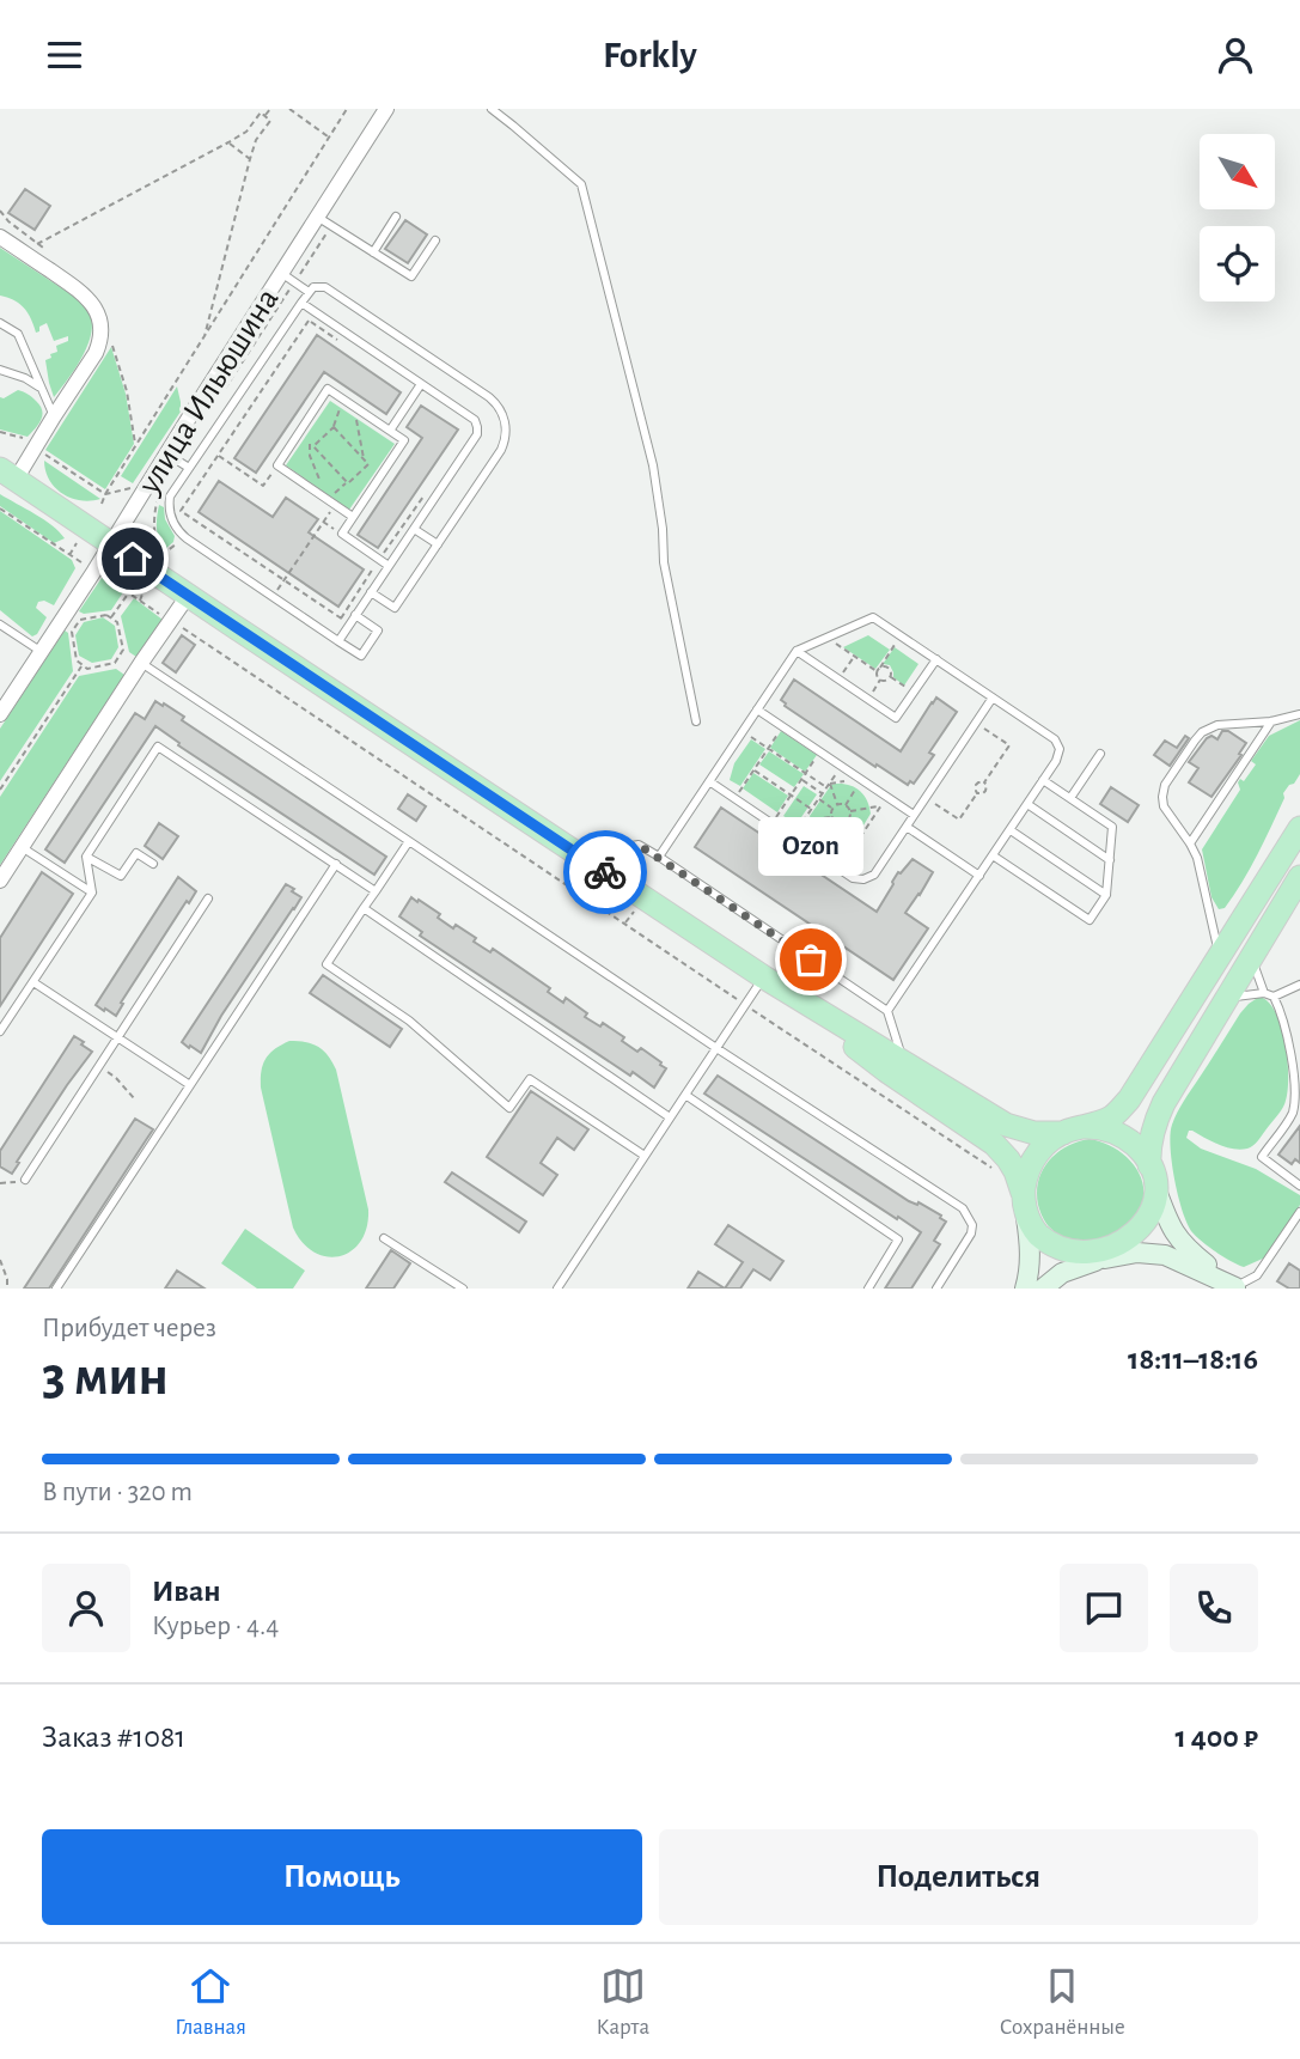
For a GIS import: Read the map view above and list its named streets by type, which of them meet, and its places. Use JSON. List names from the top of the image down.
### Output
{
  "streets": {
    "street": ["улица Ильюшина"]
  },
  "places": ["Ozon"],
  "north": "bottom right",
  "page": {
    "header": "Forkly",
    "bubble": "Ozon",
    "heading": ["3 мин", "Прибудет через", "18:11–18:16"],
    "panel": [
      "Иван",
      "Курьер · 4.4",
      "Заказ #1081",
      "1 400 ₽"
    ],
    "bar": "В пути · 320 m",
    "buttons": ["Помощь", "Поделиться"],
    "tabs": ["Главная", "Карта", "Сохранённые"]
  }
}
